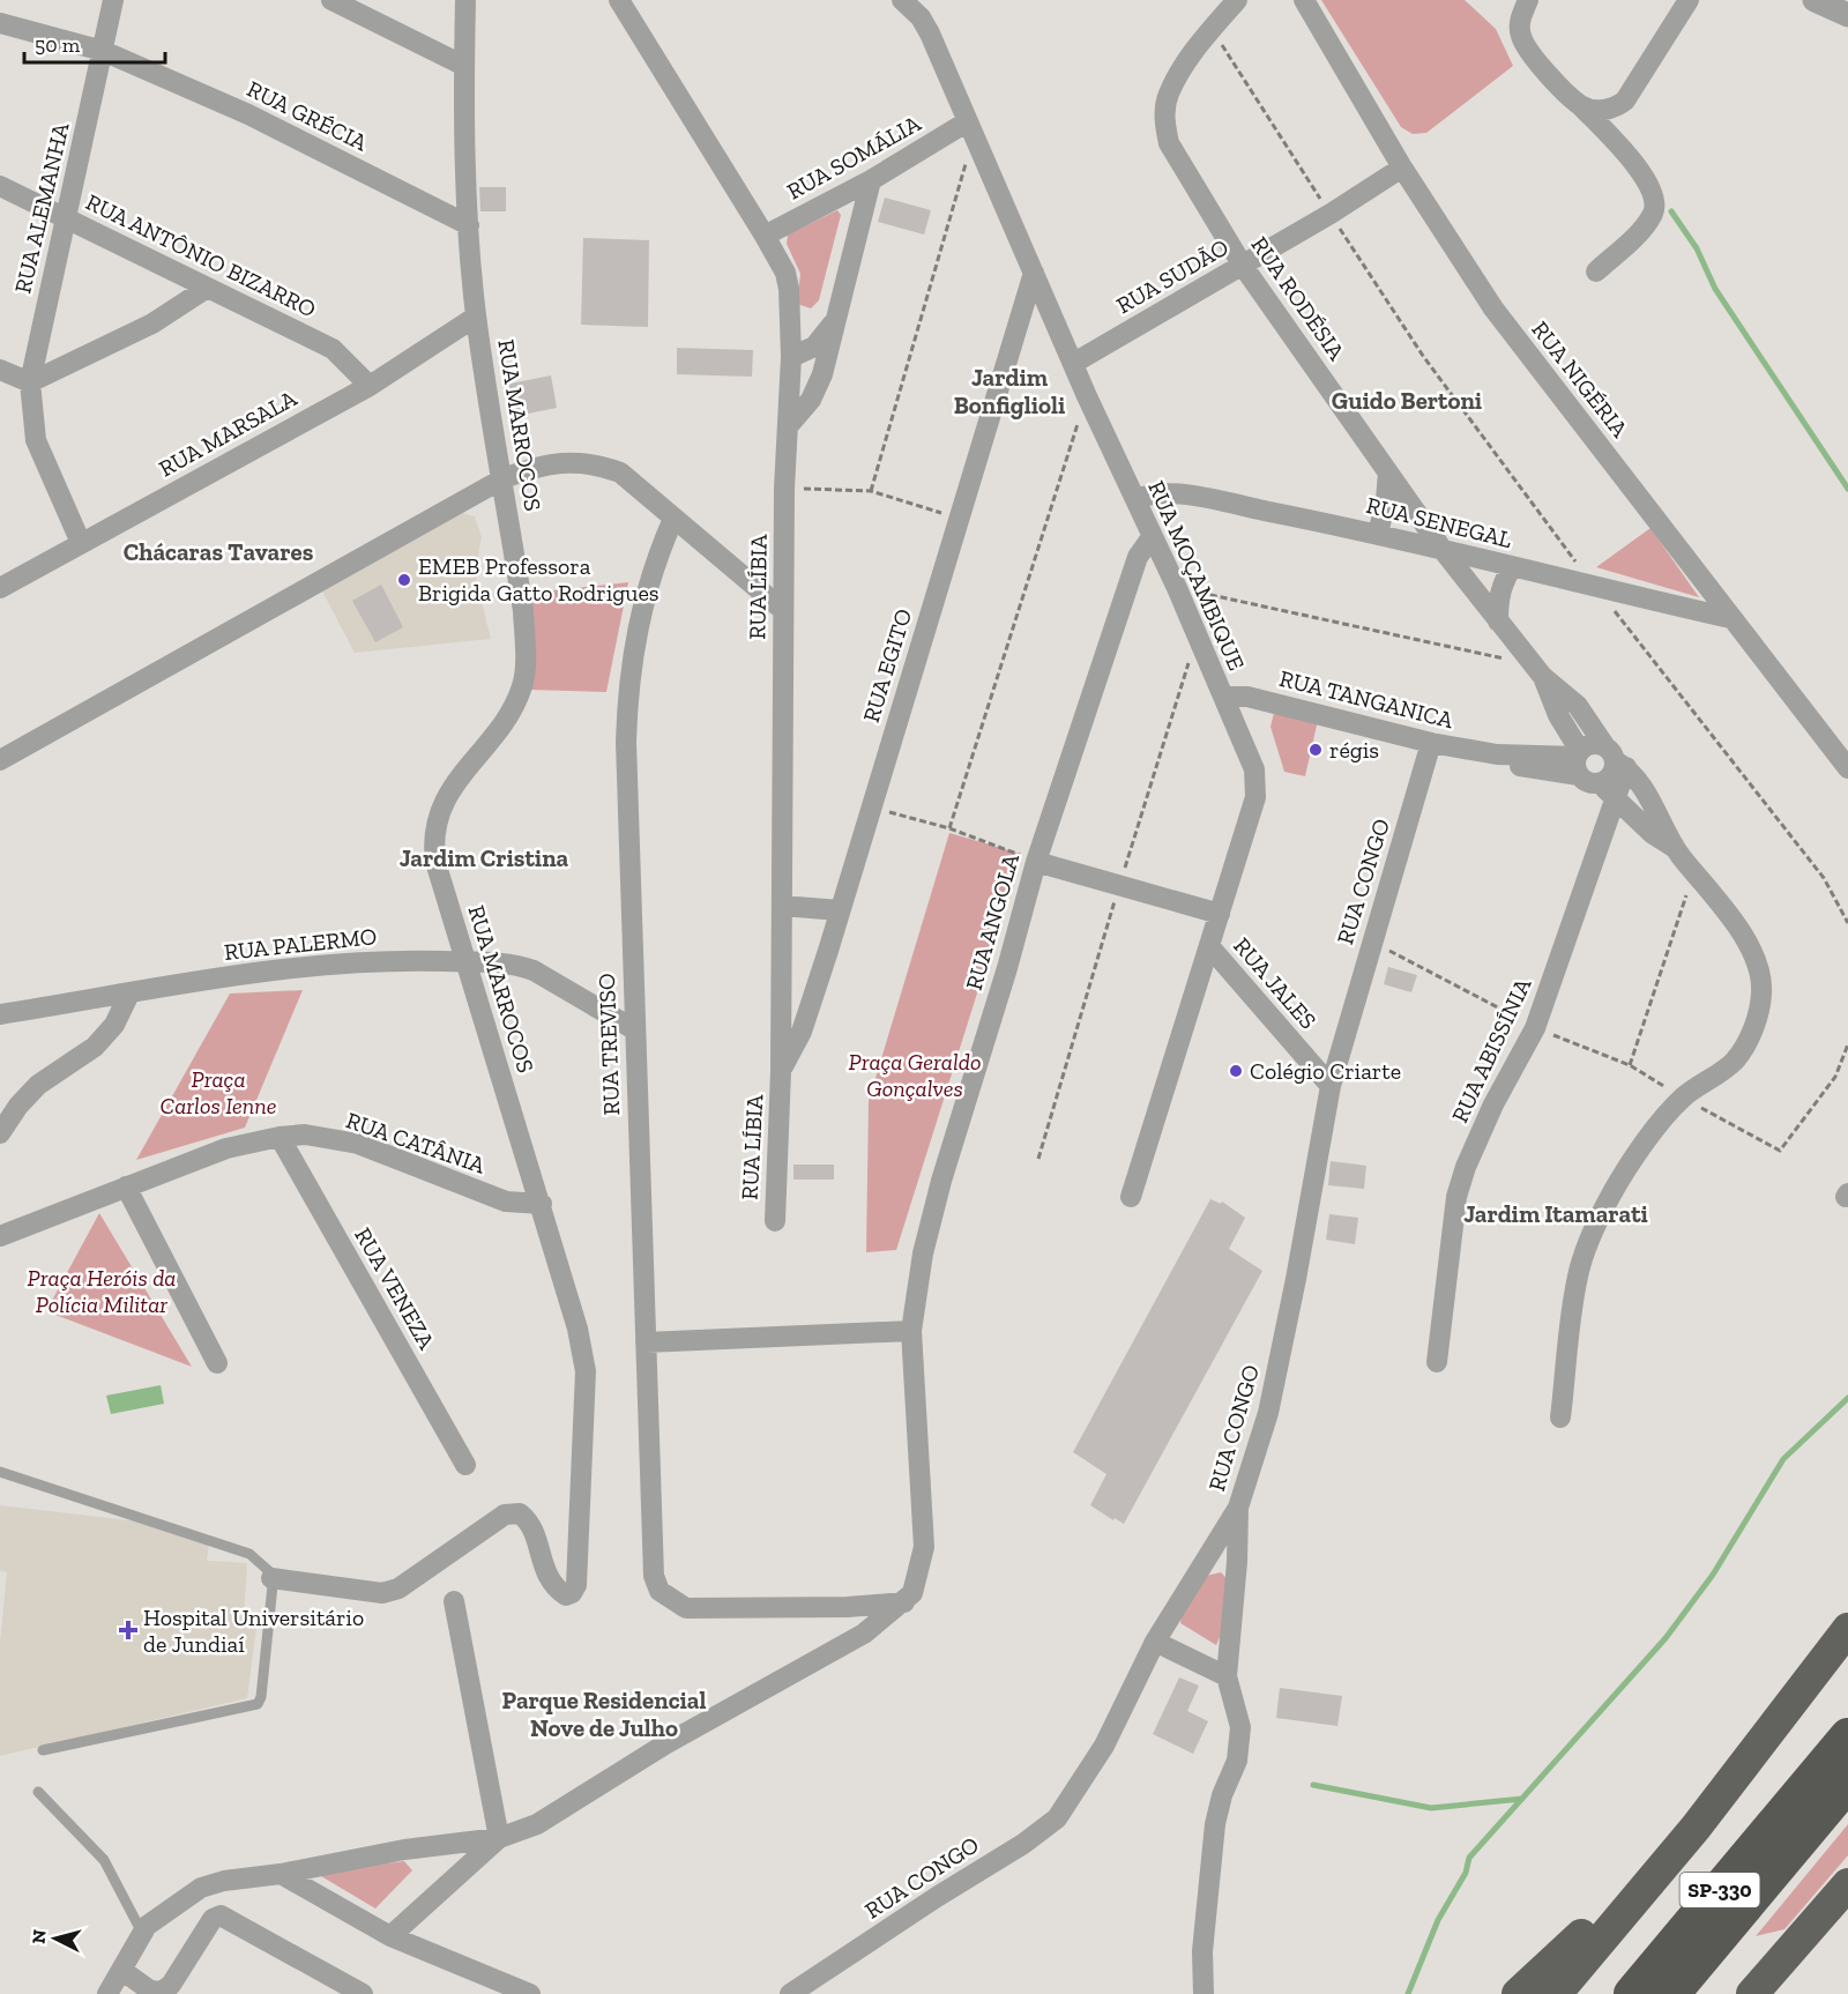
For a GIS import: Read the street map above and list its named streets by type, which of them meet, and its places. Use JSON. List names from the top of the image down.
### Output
{
  "streets": {
    "highway": ["SP-330"],
    "street": [
      "RUA GRÉCIA",
      "RUA SOMÁLIA",
      "RUA ALEMANHA",
      "RUA ANTÔNIO BIZARRO",
      "RUA SUDÃO",
      "RUA RODÉSIA",
      "RUA NIGÉRIA",
      "RUA MARROCOS",
      "RUA MARSALA",
      "RUA SENEGAL",
      "RUA MOÇAMBIQUE",
      "RUA LÍBIA",
      "RUA EGITO",
      "RUA TANGANICA",
      "RUA CONGO",
      "RUA ANGOLA",
      "RUA PALERMO",
      "RUA JALES",
      "RUA TREVISO",
      "RUA ABISSÍNIA",
      "RUA CATÂNIA",
      "RUA VENEZA"
    ]
  },
  "crossings": [
    ["RUA GRÉCIA", "RUA ALEMANHA"],
    ["RUA GRÉCIA", "RUA MARROCOS"],
    ["RUA SOMÁLIA", "RUA MOÇAMBIQUE"],
    ["RUA SOMÁLIA", "RUA LÍBIA"],
    ["RUA ALEMANHA", "RUA ANTÔNIO BIZARRO"],
    ["RUA ALEMANHA", "RUA MARSALA"],
    ["RUA ANTÔNIO BIZARRO", "RUA MARSALA"],
    ["RUA SUDÃO", "RUA RODÉSIA"],
    ["RUA SUDÃO", "RUA NIGÉRIA"],
    ["RUA SUDÃO", "RUA MOÇAMBIQUE"],
    ["RUA RODÉSIA", "RUA SENEGAL"],
    ["RUA RODÉSIA", "RUA TANGANICA"],
    ["RUA RODÉSIA", "RUA ABISSÍNIA"],
    ["RUA NIGÉRIA", "RUA SENEGAL"],
    ["RUA MARROCOS", "RUA MARSALA"],
    ["RUA MARROCOS", "RUA PALERMO"],
    ["RUA MARROCOS", "RUA CATÂNIA"],
    ["RUA SENEGAL", "RUA MOÇAMBIQUE"],
    ["RUA MOÇAMBIQUE", "RUA EGITO"],
    ["RUA MOÇAMBIQUE", "RUA TANGANICA"],
    ["RUA MOÇAMBIQUE", "RUA ANGOLA"],
    ["RUA MOÇAMBIQUE", "RUA JALES"],
    ["RUA LÍBIA", "RUA EGITO"],
    ["RUA TANGANICA", "RUA CONGO"],
    ["RUA TANGANICA", "RUA ABISSÍNIA"],
    ["RUA CONGO", "RUA JALES"],
    ["RUA ANGOLA", "RUA TREVISO"],
    ["RUA PALERMO", "RUA TREVISO"],
    ["RUA CATÂNIA", "RUA VENEZA"]
  ],
  "districts": [
    "Jardim Bonfiglioli",
    "Guido Bertoni",
    "Chácaras Tavares",
    "Jardim Cristina",
    "Jardim Itamarati",
    "Parque Residencial Nove de Julho"
  ],
  "parks": ["Praça Geraldo Gonçalves", "Praça Carlos Ienne", "Praça Heróis da Polícia Militar"],
  "places": {
    "other": ["EMEB Professora Brigida Gatto Rodrigues", "régis", "Colégio Criarte"],
    "health": ["Hospital Universitário de Jundiaí"]
  },
  "scale_bar": "50 m",
  "north": "left"
}
